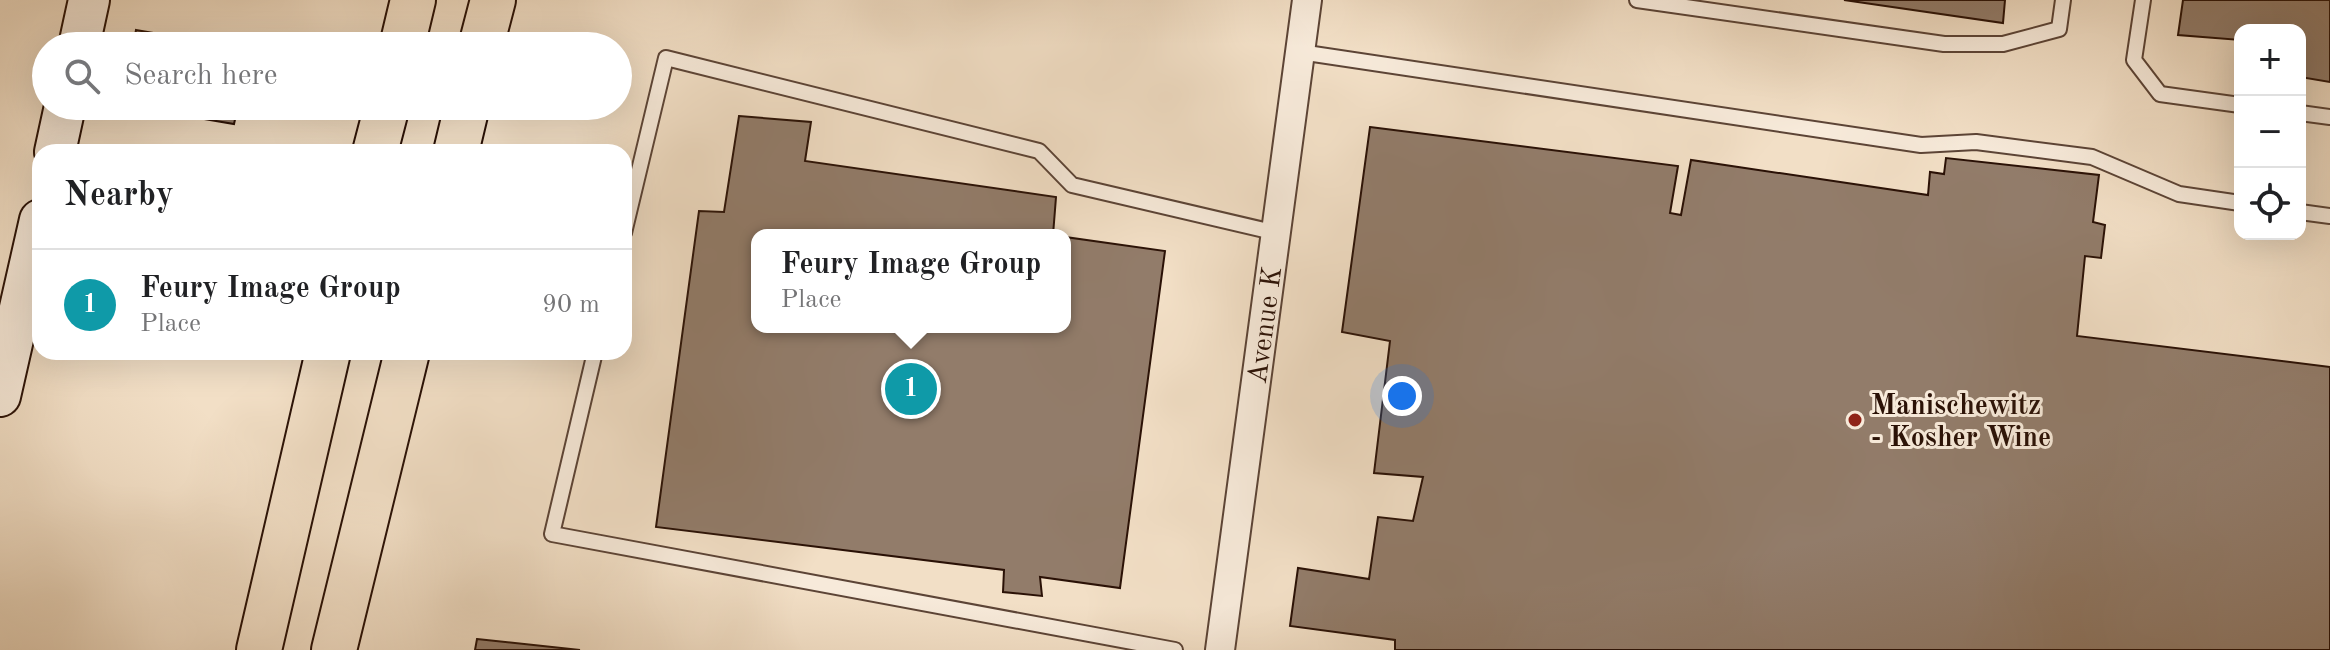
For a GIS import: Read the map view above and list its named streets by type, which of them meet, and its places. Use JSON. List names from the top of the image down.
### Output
{
  "streets": {
    "street": ["Avenue K"]
  },
  "places": ["Manischewitz - Kosher Wine"],
  "page": {
    "map_buttons": ["+", "−"],
    "search": "Search here",
    "heading": "Nearby",
    "popup": ["Feury Image Group", "Place"],
    "list": [
      {
        "mark": "1",
        "name": "Feury Image Group",
        "note": "Place",
        "value": "90 m"
      }
    ],
    "pins": "1"
  }
}
